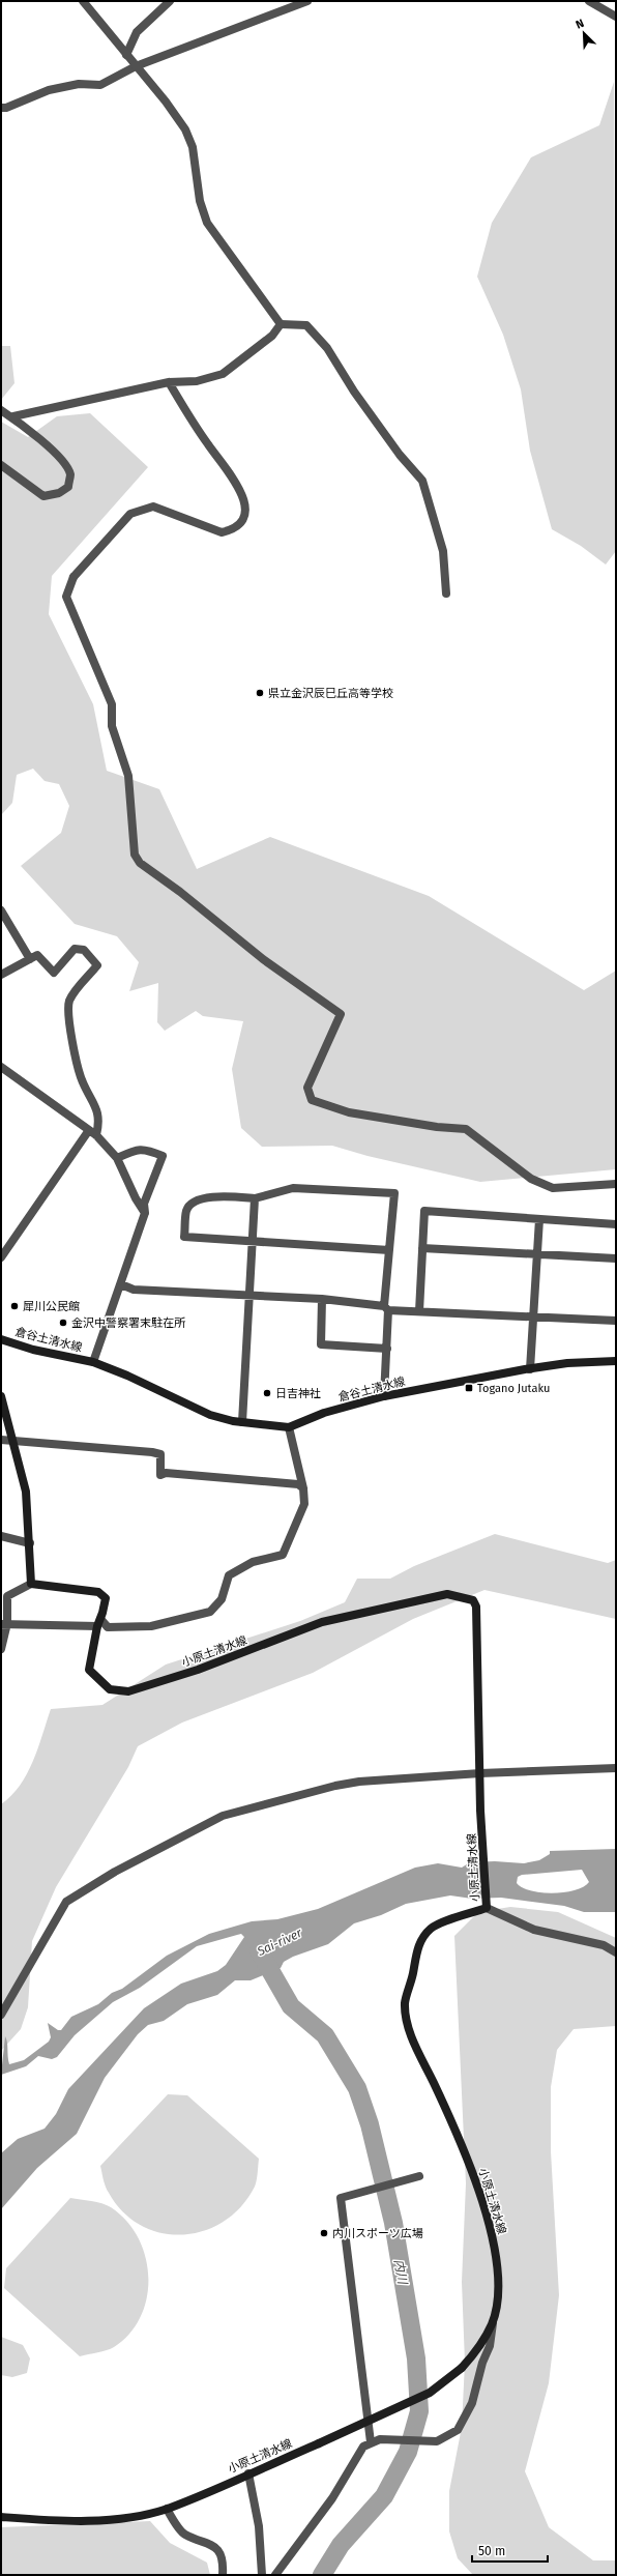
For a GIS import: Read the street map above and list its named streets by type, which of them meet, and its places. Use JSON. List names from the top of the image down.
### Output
{
  "streets": {
    "main road": ["倉谷土清水線", "小原土清水線"]
  },
  "water": ["Sai-river", "内川"],
  "places": {
    "other": [
      "県立金沢辰巳丘高等学校",
      "犀川公民館",
      "金沢中警察署末駐在所",
      "日吉神社",
      "内川スポーツ広場"
    ],
    "transit": ["Togano Jutaku"]
  },
  "scale_bar": "50 m",
  "north": "top left"
}
